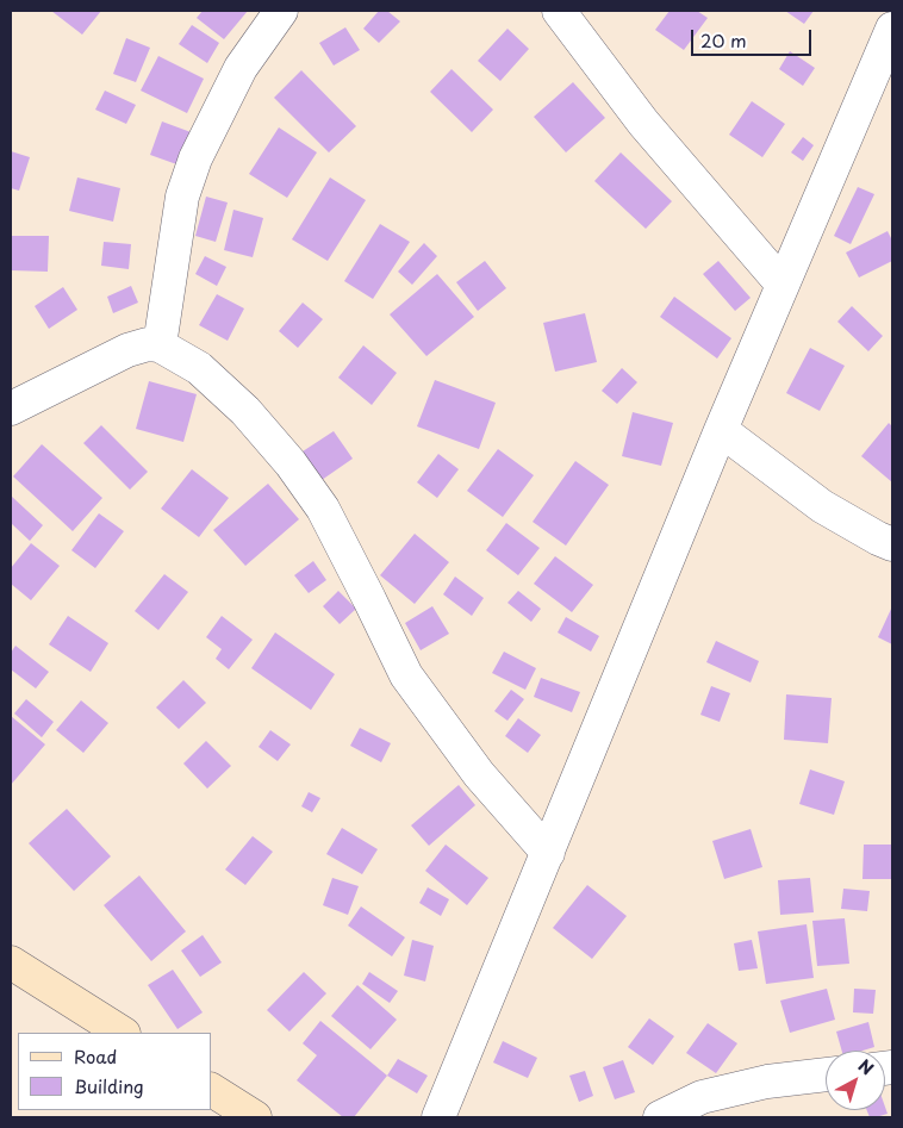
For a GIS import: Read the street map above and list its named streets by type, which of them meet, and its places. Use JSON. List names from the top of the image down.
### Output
{
  "legend": ["Road", "Building"],
  "scale_bar": "20 m",
  "north": "top right"
}
